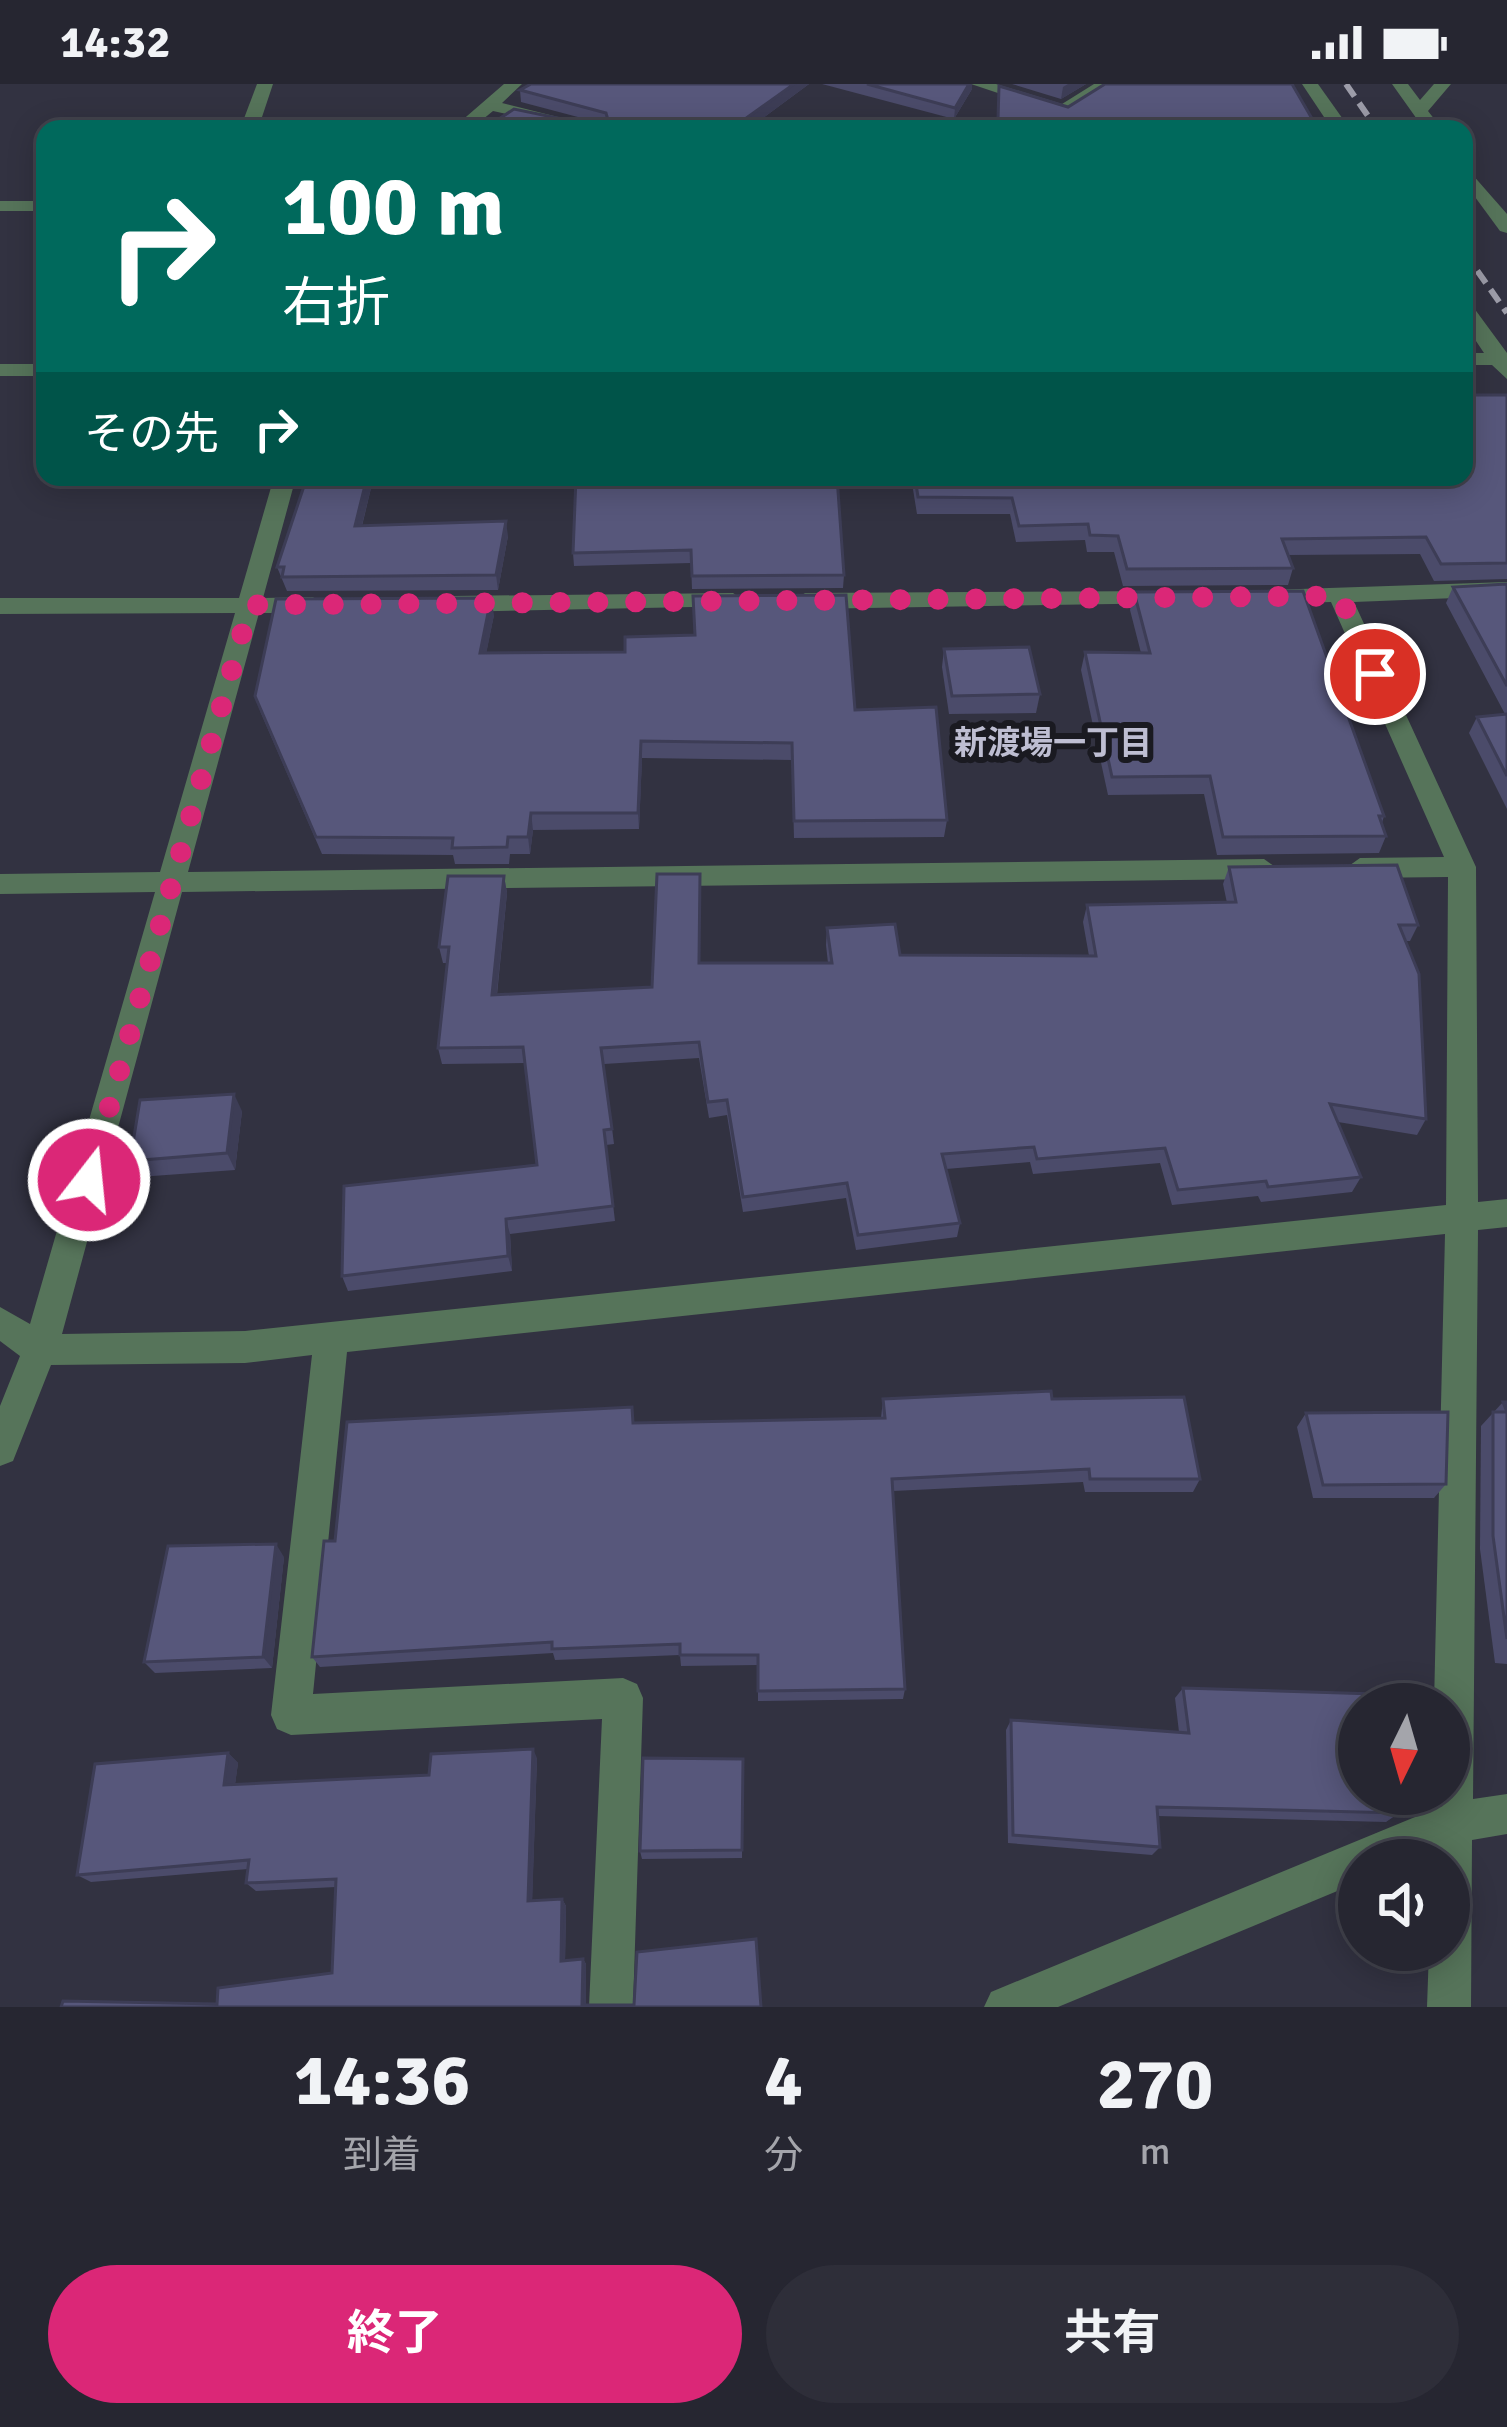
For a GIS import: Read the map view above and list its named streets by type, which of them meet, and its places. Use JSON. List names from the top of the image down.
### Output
{
  "districts": ["新渡場一丁目"],
  "north": "bottom",
  "page": {
    "status": "14:32",
    "turn": ["100 m", "右折"],
    "then": "その先",
    "eta": [
      "14:36",
      "到着",
      "4",
      "分",
      "270",
      "m"
    ],
    "buttons": ["終了", "共有"]
  }
}
